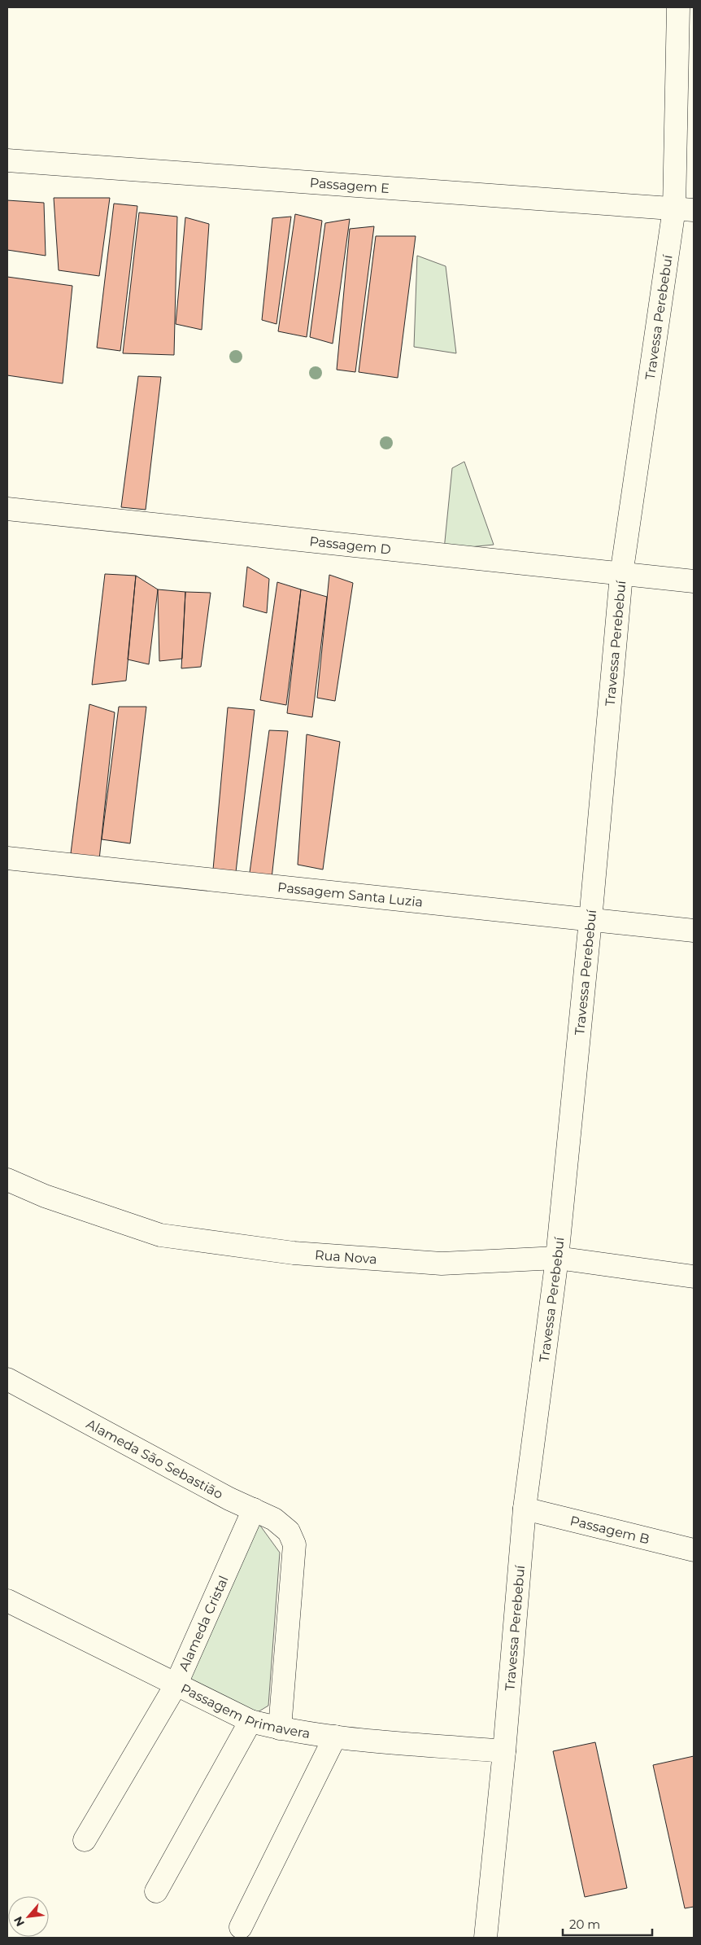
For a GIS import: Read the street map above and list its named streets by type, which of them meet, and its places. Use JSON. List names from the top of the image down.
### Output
{
  "streets": {
    "street": [
      "Passagem E",
      "Travessa Perebebuí",
      "Passagem D",
      "Passagem Santa Luzia",
      "Rua Nova",
      "Alameda São Sebastião",
      "Passagem B",
      "Alameda Cristal",
      "Passagem Primavera"
    ]
  },
  "crossings": [
    ["Passagem E", "Travessa Perebebuí"],
    ["Travessa Perebebuí", "Passagem D"],
    ["Travessa Perebebuí", "Passagem Santa Luzia"],
    ["Travessa Perebebuí", "Rua Nova"],
    ["Travessa Perebebuí", "Passagem B"],
    ["Travessa Perebebuí", "Passagem Primavera"],
    ["Alameda São Sebastião", "Alameda Cristal"],
    ["Alameda São Sebastião", "Passagem Primavera"],
    ["Alameda Cristal", "Passagem Primavera"]
  ],
  "scale_bar": "20 m",
  "north": "bottom left"
}
